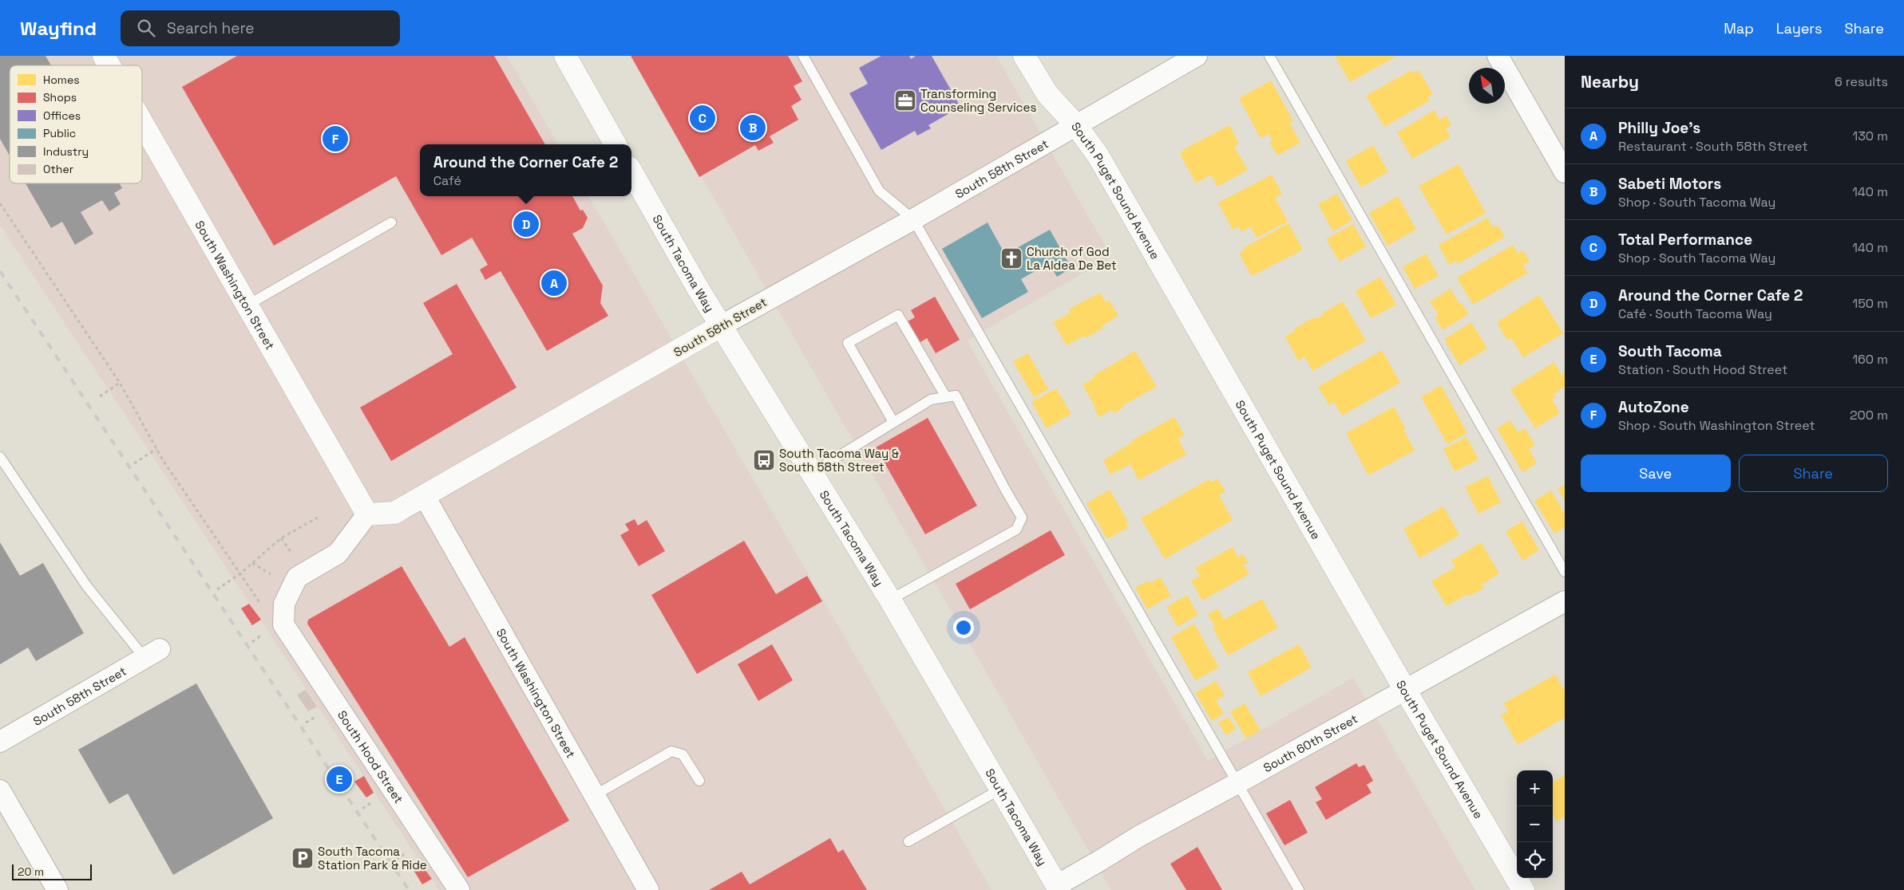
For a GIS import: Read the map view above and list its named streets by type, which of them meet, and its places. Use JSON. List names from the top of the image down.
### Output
{
  "streets": {
    "street": [
      "South 58th Street",
      "South Puget Sound Avenue",
      "South Tacoma Way",
      "South Washington Street",
      "South 60th Street",
      "South Hood Street"
    ]
  },
  "crossings": [
    ["South 58th Street", "South Puget Sound Avenue"],
    ["South 58th Street", "South Tacoma Way"],
    ["South 58th Street", "South Washington Street"],
    ["South 58th Street", "South Hood Street"],
    ["South Puget Sound Avenue", "South 60th Street"],
    ["South Tacoma Way", "South 60th Street"],
    ["South Washington Street", "South Hood Street"]
  ],
  "places": {
    "office": ["Transforming Counseling Services"],
    "church": ["Church of God La Aldea De Bet"],
    "bus stop": ["South Tacoma Way & South 58th Street"],
    "parking": ["South Tacoma Station Park & Ride"]
  },
  "legend": [
    "Homes",
    "Shops",
    "Offices",
    "Public",
    "Industry",
    "Other"
  ],
  "scale_bar": "20 m",
  "north": "top left",
  "page": {
    "header": "Wayfind",
    "search": "Search here",
    "nav": ["Map", "Layers", "Share"],
    "heading": ["Nearby", "6 results"],
    "pins": [
      "C",
      "B",
      "F",
      "D",
      "A",
      "E"
    ],
    "list": [
      {
        "mark": "A",
        "name": "Philly Joe's",
        "note": "Restaurant · South 58th Street",
        "value": "130 m"
      },
      {
        "mark": "B",
        "name": "Sabeti Motors",
        "note": "Shop · South Tacoma Way",
        "value": "140 m"
      },
      {
        "mark": "C",
        "name": "Total Performance",
        "note": "Shop · South Tacoma Way",
        "value": "140 m"
      },
      {
        "mark": "D",
        "name": "Around the Corner Cafe 2",
        "note": "Café · South Tacoma Way",
        "value": "150 m"
      },
      {
        "mark": "E",
        "name": "South Tacoma",
        "note": "Station · South Hood Street",
        "value": "160 m"
      },
      {
        "mark": "F",
        "name": "AutoZone",
        "note": "Shop · South Washington Street",
        "value": "200 m"
      }
    ],
    "popup": ["Around the Corner Cafe 2", "Café"],
    "buttons": ["Save", "Share"],
    "map_buttons": ["+", "−"],
    "scale": "20 m"
  }
}
